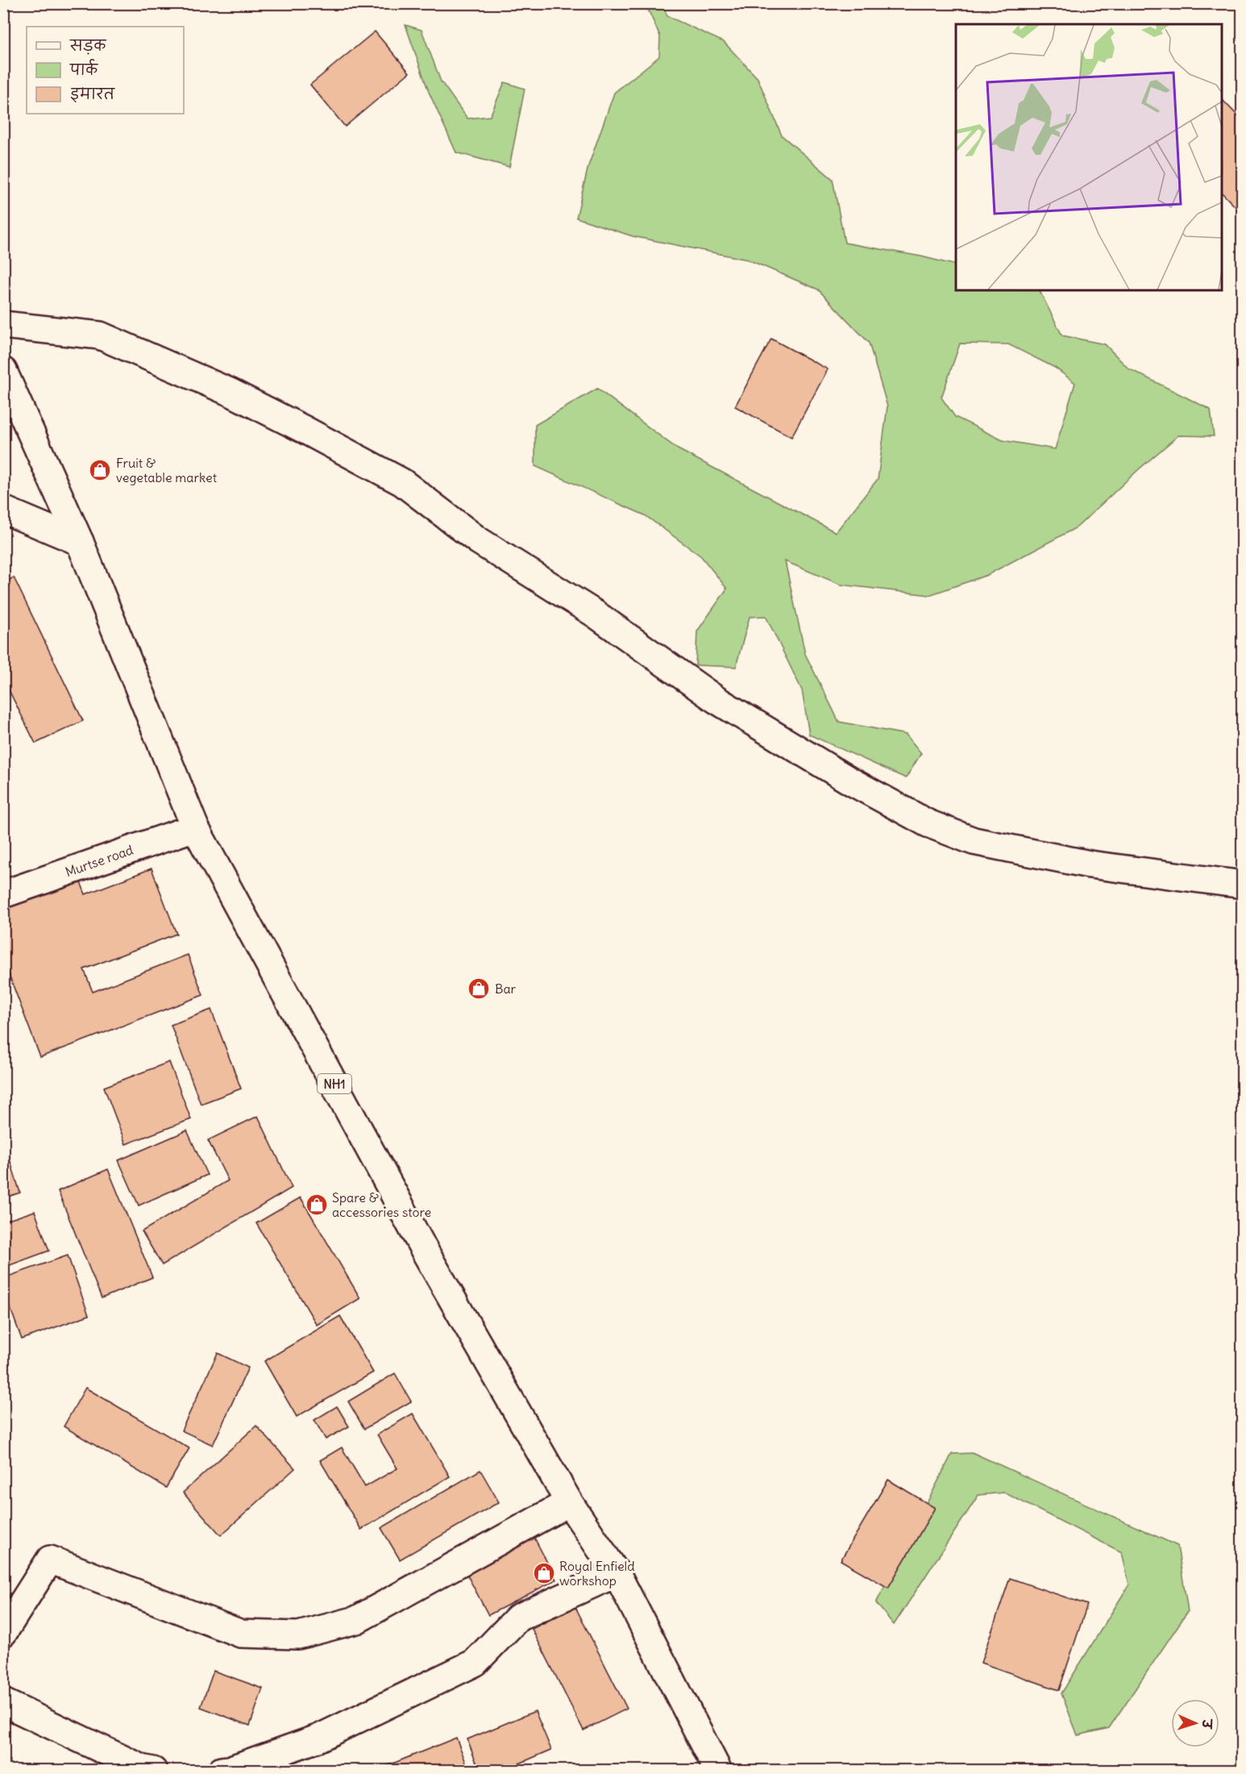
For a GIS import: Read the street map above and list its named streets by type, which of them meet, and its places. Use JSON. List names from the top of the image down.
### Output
{
  "streets": {
    "main road": ["Murtse road", "NH1"]
  },
  "crossings": [
    ["Murtse road", "NH1"]
  ],
  "places": {
    "shop": [
      "Fruit & vegetable market",
      "Bar",
      "Spare & accessories store",
      "Royal Enfield workshop"
    ]
  },
  "legend": ["सड़क", "पार्क", "इमारत"],
  "north": "right"
}
